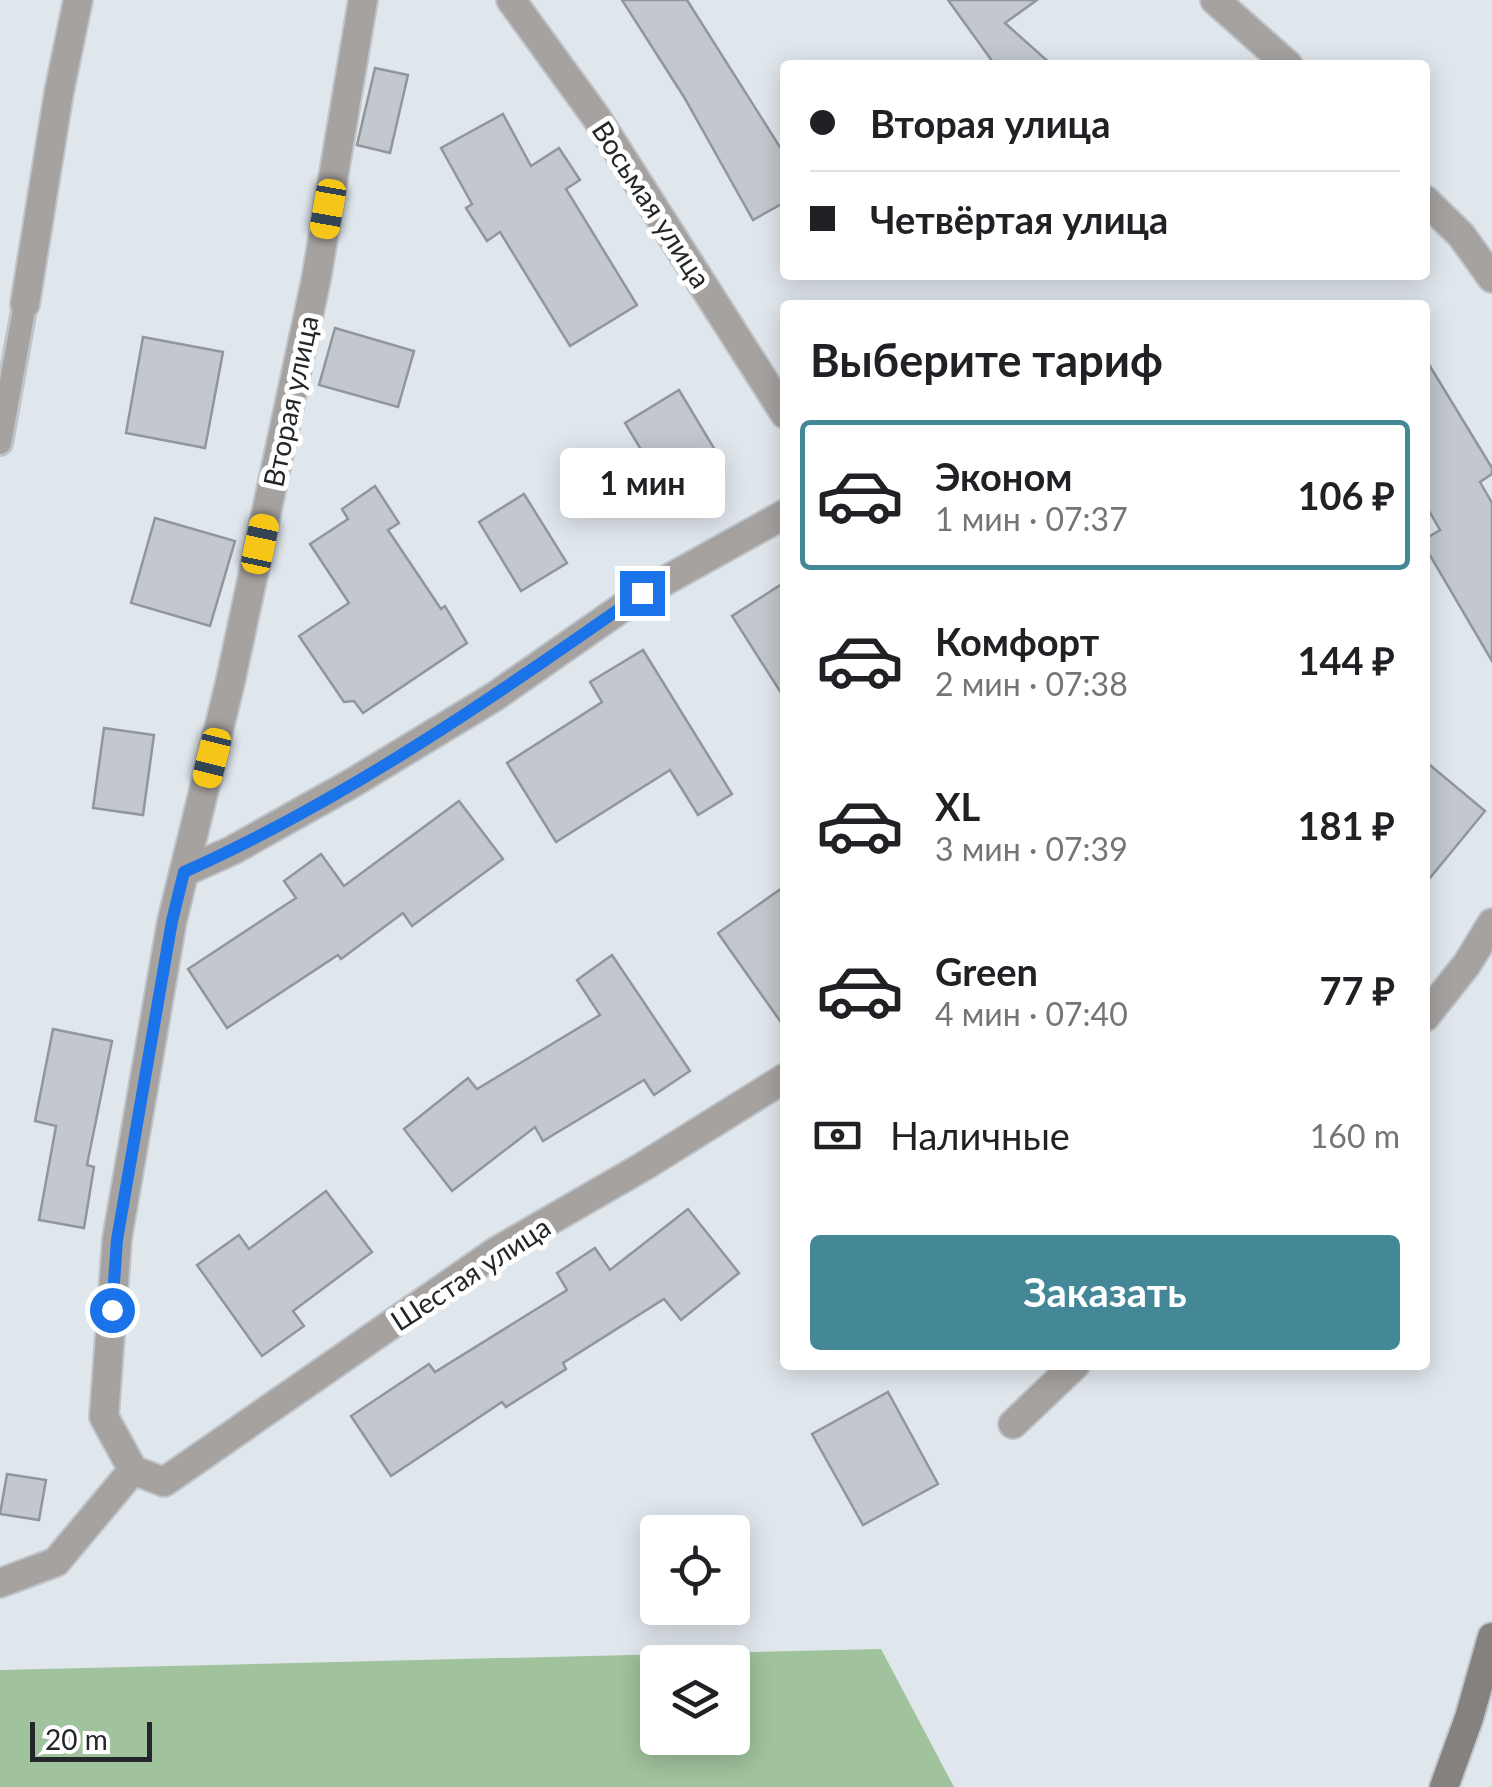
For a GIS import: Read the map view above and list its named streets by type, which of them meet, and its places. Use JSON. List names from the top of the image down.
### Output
{
  "streets": {
    "street": ["Восьмая улица", "Вторая улица", "Шестая улица"]
  },
  "crossings": [
    ["Вторая улица", "Шестая улица"]
  ],
  "scale_bar": "20 m",
  "page": {
    "banner": ["Вторая улица", "Четвёртая улица"],
    "heading": "Выберите тариф",
    "list": [
      {
        "name": "Эконом",
        "note": "1 мин · 07:37",
        "value": "106 ₽"
      },
      {
        "name": "Комфорт",
        "note": "2 мин · 07:38",
        "value": "144 ₽"
      },
      {
        "name": "XL",
        "note": "3 мин · 07:39",
        "value": "181 ₽"
      },
      {
        "name": "Green",
        "note": "4 мин · 07:40",
        "value": "77 ₽"
      }
    ],
    "bubble": "1 мин",
    "pay": ["Наличные", "160 m"],
    "buttons": "Заказать",
    "scale": "20 m"
  }
}
